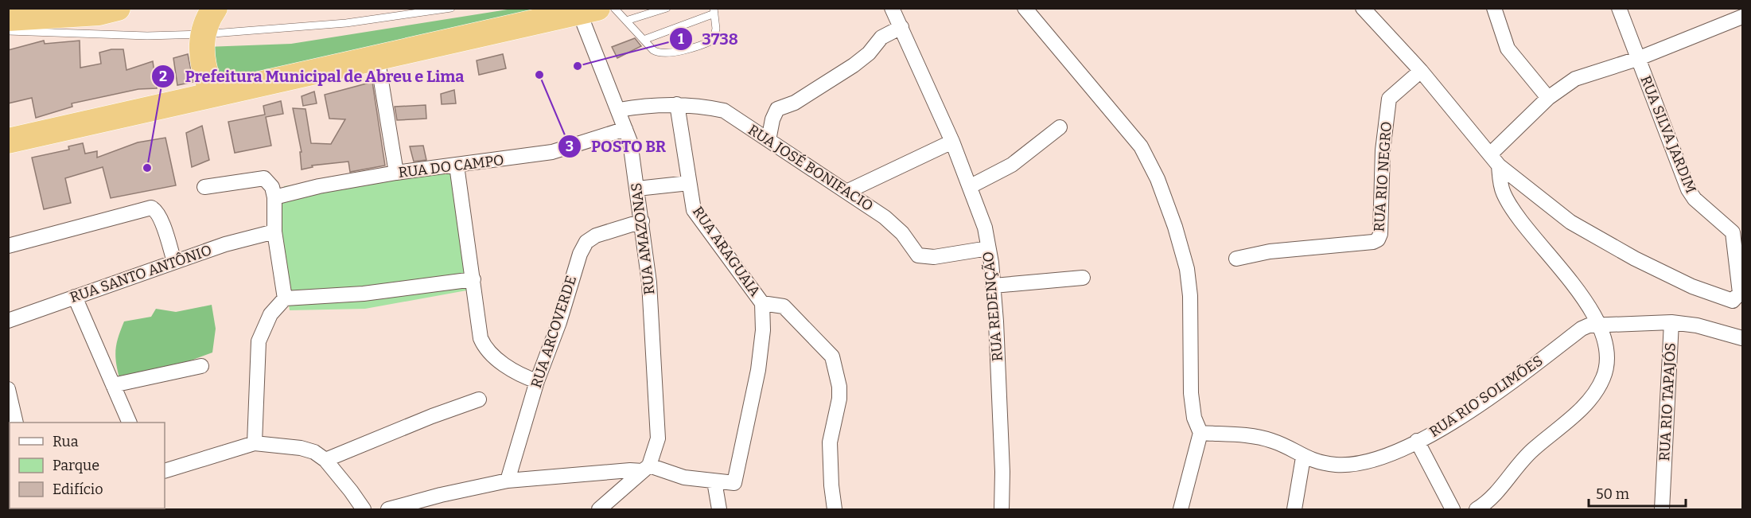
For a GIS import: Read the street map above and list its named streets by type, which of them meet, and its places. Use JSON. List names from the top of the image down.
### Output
{
  "streets": {
    "street": [
      "RUA SILVA JARDIM",
      "RUA DO CAMPO",
      "RUA JOSÉ BONIFACIO",
      "RUA RIO NEGRO",
      "RUA AMAZONAS",
      "RUA ARAGUAIA",
      "RUA SANTO ANTÔNIO",
      "RUA REDENÇÃO",
      "RUA ARCOVERDE",
      "RUA RIO SOLIMÕES",
      "RUA RIO TAPAJÓS"
    ]
  },
  "crossings": [
    ["RUA DO CAMPO", "RUA AMAZONAS"],
    ["RUA JOSÉ BONIFACIO", "RUA AMAZONAS"],
    ["RUA JOSÉ BONIFACIO", "RUA ARAGUAIA"],
    ["RUA JOSÉ BONIFACIO", "RUA REDENÇÃO"],
    ["RUA AMAZONAS", "RUA ARCOVERDE"],
    ["RUA RIO SOLIMÕES", "RUA RIO TAPAJÓS"]
  ],
  "places": ["3738", "POSTO BR", "Prefeitura Municipal de Abreu e Lima"],
  "legend": ["Rua", "Parque", "Edifício"],
  "scale_bar": "50 m"
}
